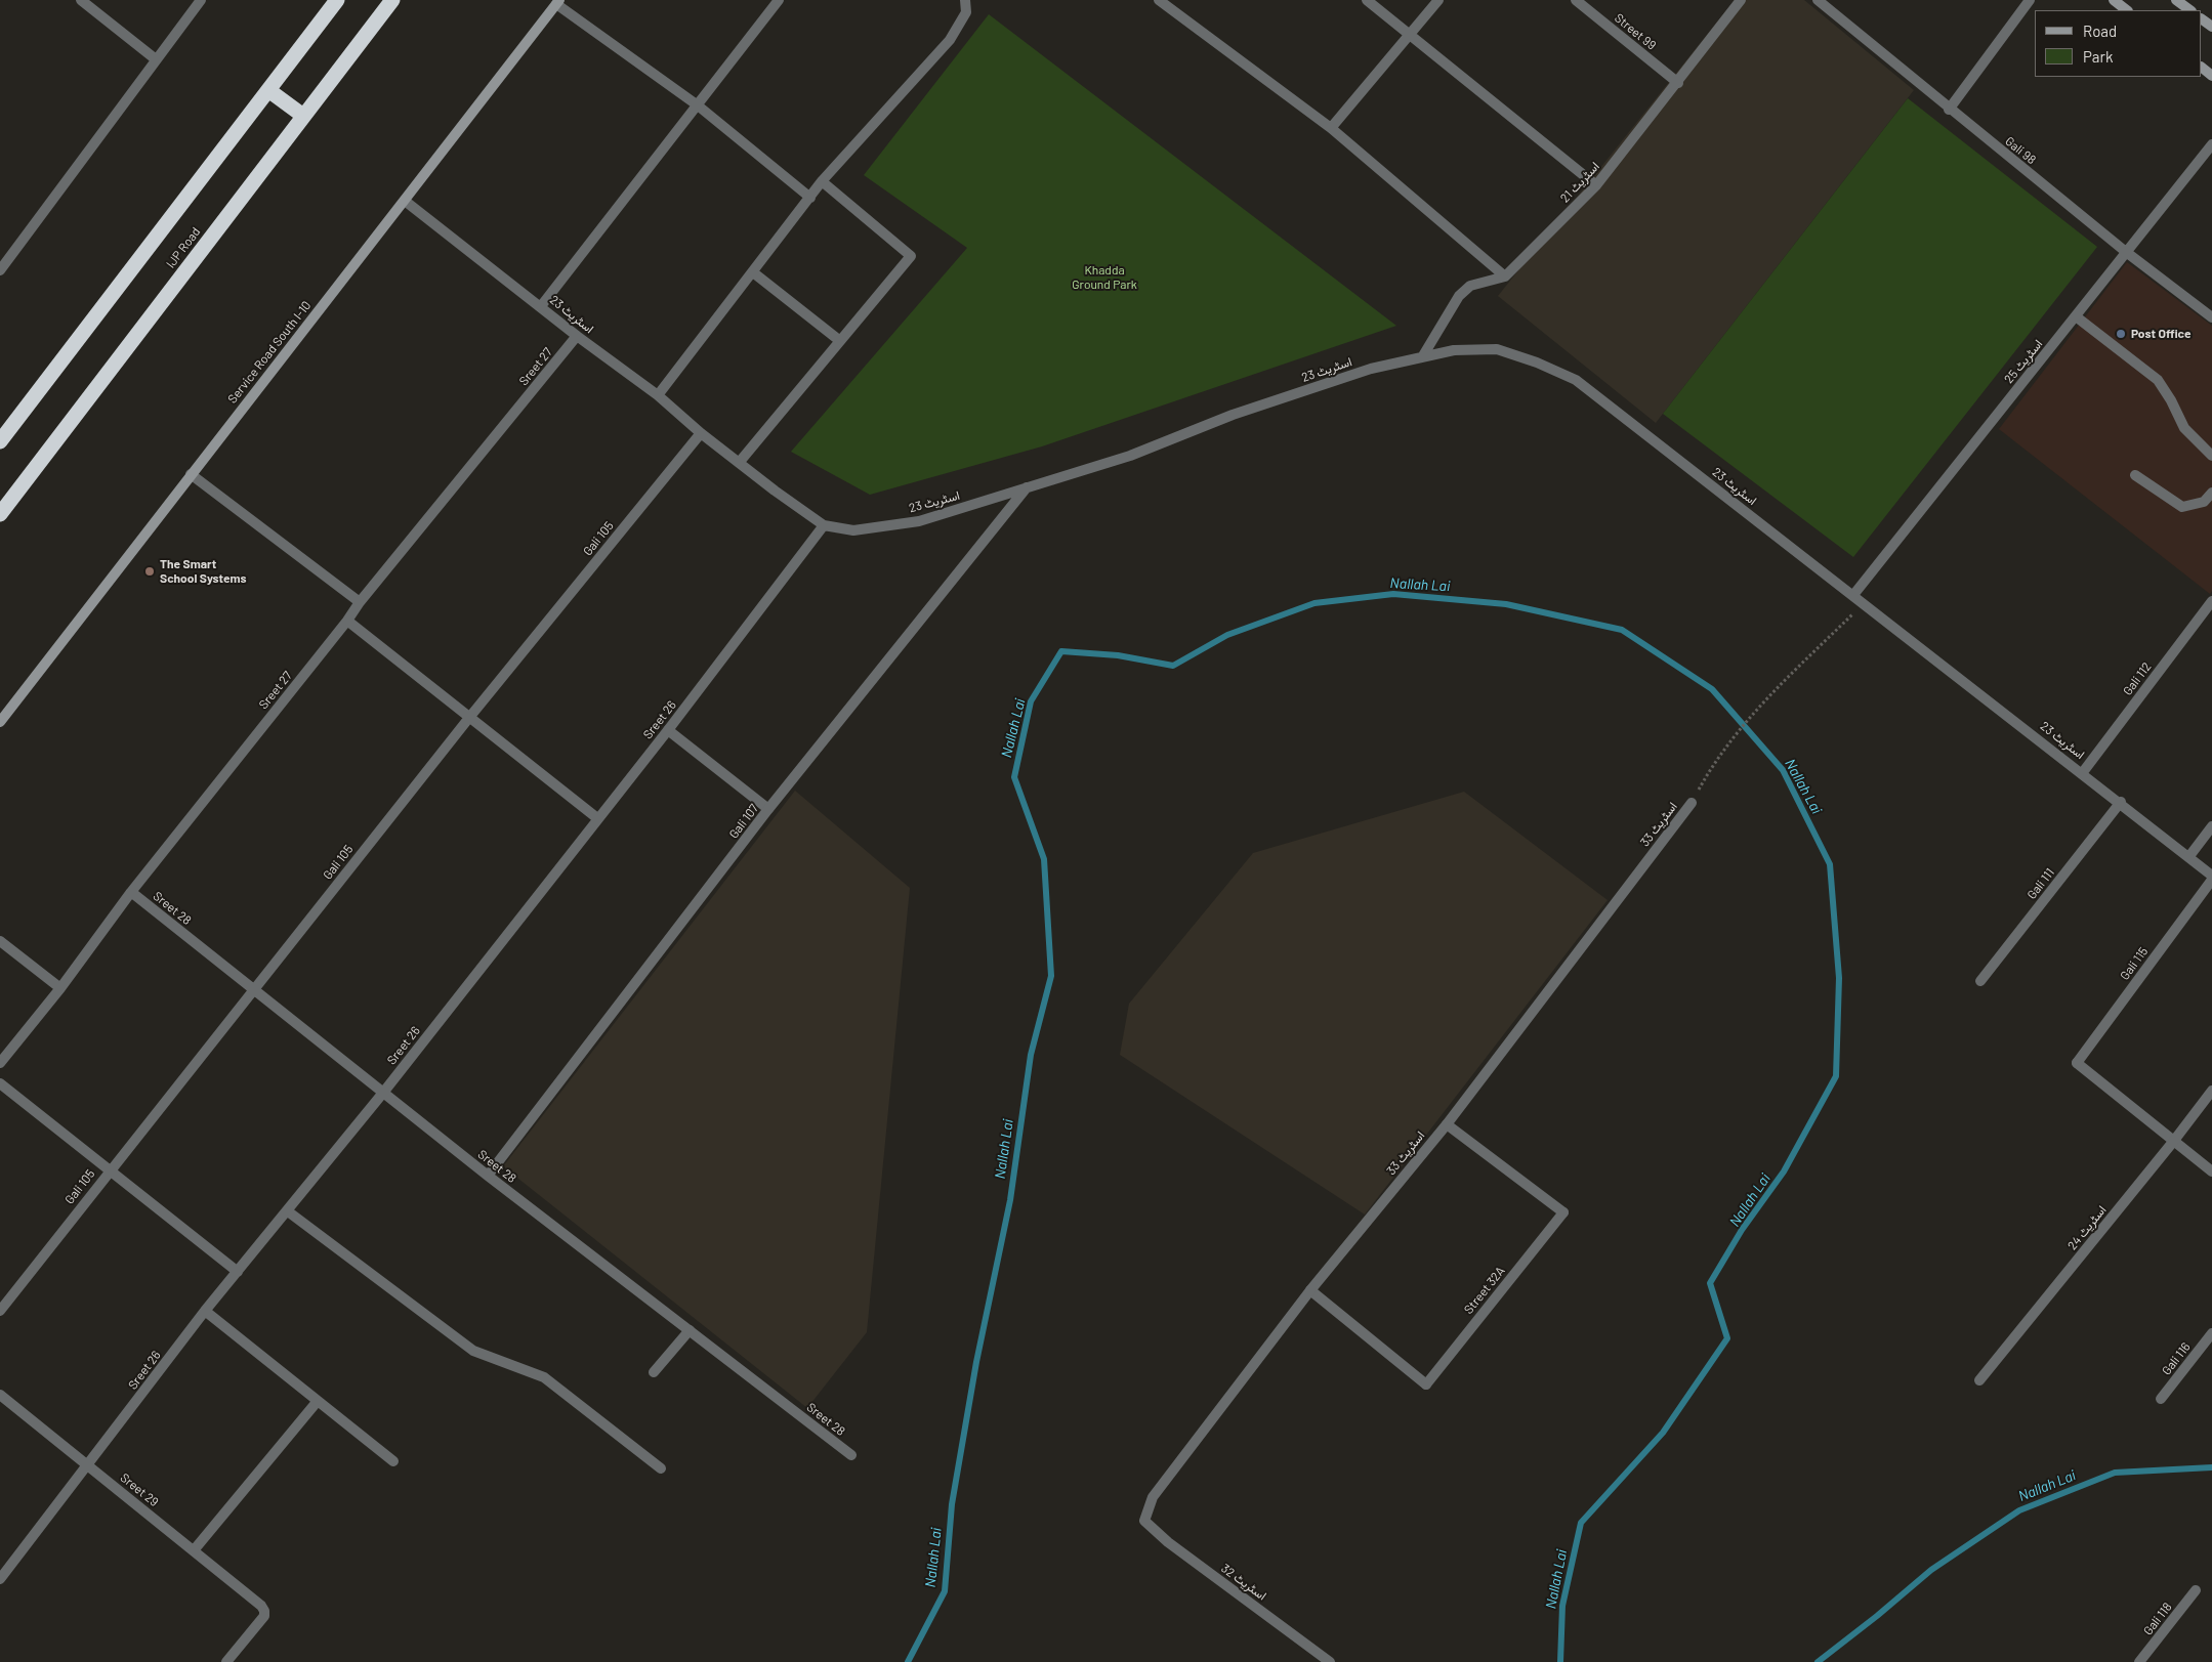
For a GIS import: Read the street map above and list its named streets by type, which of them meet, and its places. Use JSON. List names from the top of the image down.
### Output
{
  "streets": {
    "highway": ["IJP Road"],
    "main road": ["Service Road South I-10"],
    "street": [
      "Street 99",
      "Gali 98",
      "اسٹریٹ 21",
      "اسٹریٹ 23",
      "اسٹریٹ 25",
      "Sreet 27",
      "Gali 105",
      "Gali 112",
      "Sreet 26",
      "Gali 107",
      "اسٹریٹ 33",
      "Gali 111",
      "Sreet 28",
      "Gali 115",
      "اسٹریٹ 24",
      "Street 32A",
      "Gali 116",
      "Sreet 29",
      "اسٹریٹ 32",
      "Gali 118"
    ]
  },
  "crossings": [
    ["Street 99", "اسٹریٹ 21"],
    ["Gali 98", "اسٹریٹ 25"],
    ["اسٹریٹ 21", "اسٹریٹ 23"],
    ["اسٹریٹ 23", "Service Road South I-10"],
    ["اسٹریٹ 23", "اسٹریٹ 25"],
    ["اسٹریٹ 23", "Sreet 27"],
    ["اسٹریٹ 23", "Gali 105"],
    ["اسٹریٹ 23", "Gali 112"],
    ["اسٹریٹ 23", "Sreet 26"],
    ["اسٹریٹ 23", "Gali 107"],
    ["اسٹریٹ 23", "Gali 111"],
    ["اسٹریٹ 23", "Gali 115"],
    ["Sreet 27", "Sreet 28"],
    ["Gali 105", "Sreet 28"],
    ["Sreet 26", "Sreet 28"],
    ["Sreet 26", "Sreet 29"],
    ["Gali 107", "Sreet 28"],
    ["اسٹریٹ 33", "Street 32A"],
    ["اسٹریٹ 33", "اسٹریٹ 32"],
    ["Gali 115", "اسٹریٹ 24"]
  ],
  "water": ["Nallah Lai"],
  "parks": ["Khadda Ground Park"],
  "places": ["Post Office", "The Smart School Systems"],
  "legend": ["Road", "Park"]
}
